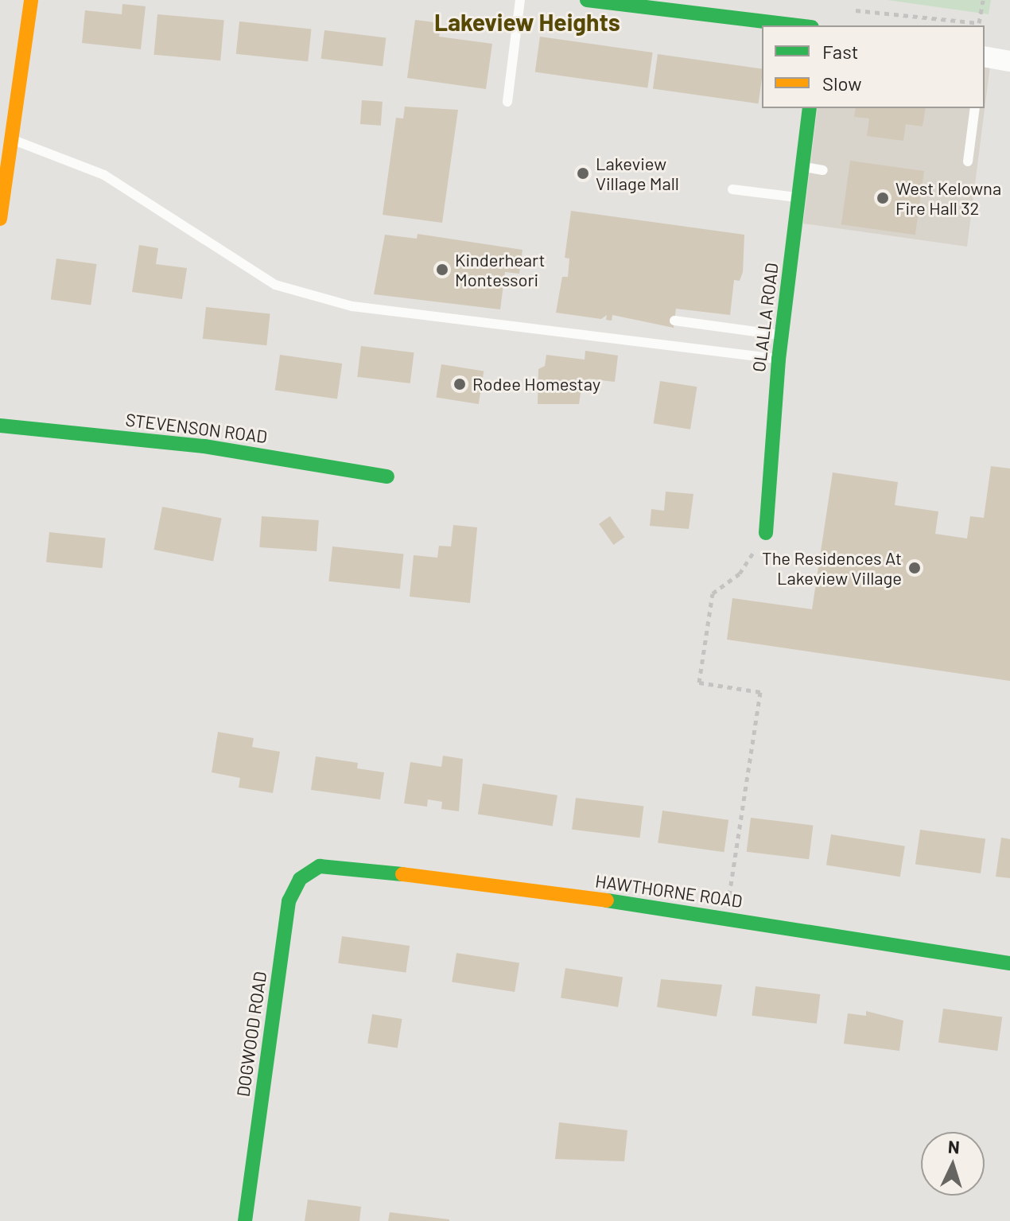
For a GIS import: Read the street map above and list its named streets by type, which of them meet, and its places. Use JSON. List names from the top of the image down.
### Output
{
  "streets": {
    "street": [
      "OLALLA ROAD",
      "STEVENSON ROAD",
      "HAWTHORNE ROAD",
      "DOGWOOD ROAD"
    ]
  },
  "crossings": [
    ["HAWTHORNE ROAD", "DOGWOOD ROAD"]
  ],
  "districts": ["Lakeview Heights"],
  "places": [
    "Lakeview Village Mall",
    "West Kelowna Fire Hall 32",
    "Kinderheart Montessori",
    "Rodee Homestay",
    "The Residences At Lakeview Village"
  ],
  "legend": ["Fast", "Slow"],
  "north": "top"
}
